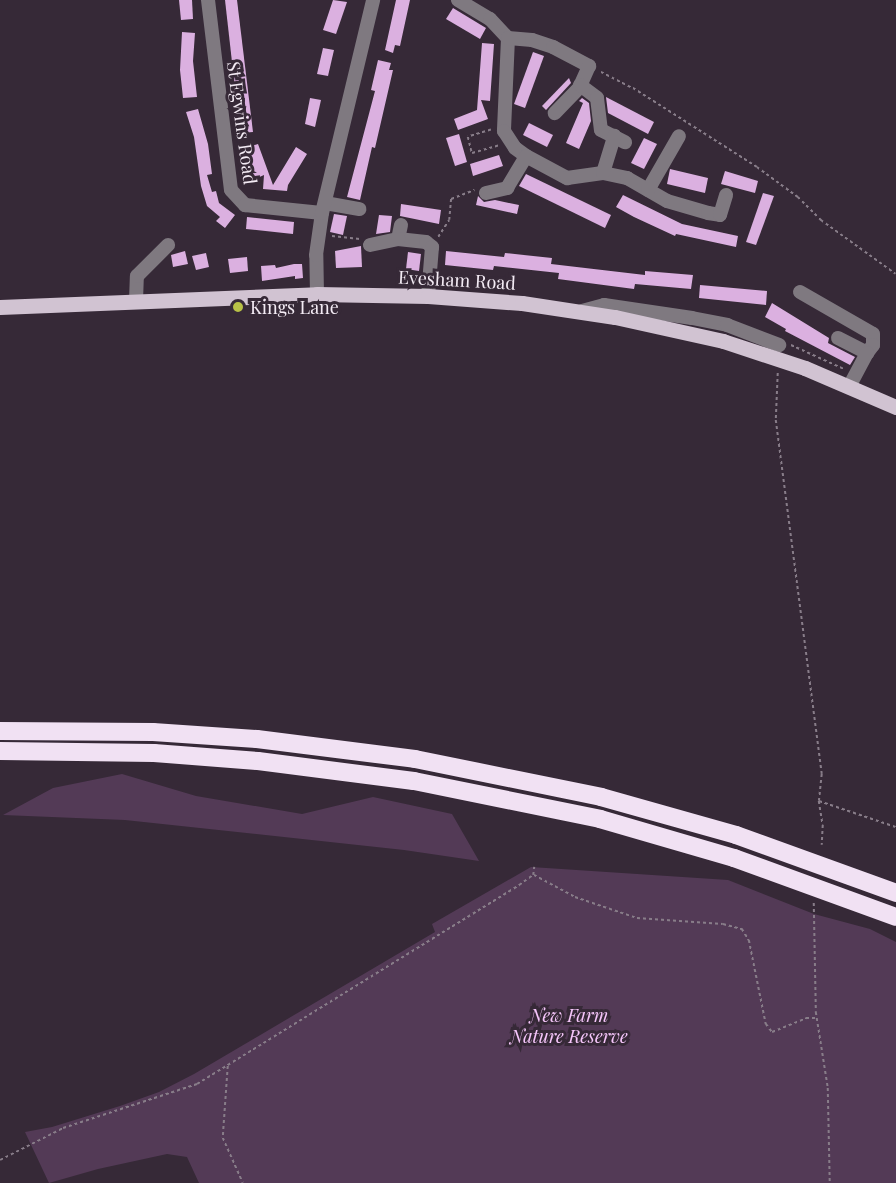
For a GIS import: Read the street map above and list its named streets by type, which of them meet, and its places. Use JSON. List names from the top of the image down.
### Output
{
  "streets": {
    "main road": ["Evesham Road"],
    "street": ["St Egwins Road"]
  },
  "parks": ["New Farm Nature Reserve"],
  "places": ["Kings Lane"]
}
